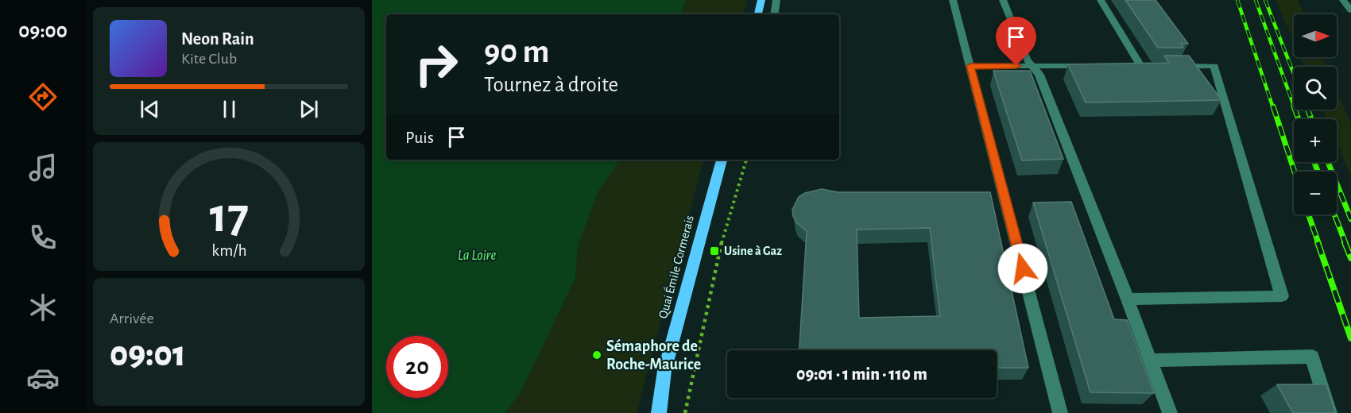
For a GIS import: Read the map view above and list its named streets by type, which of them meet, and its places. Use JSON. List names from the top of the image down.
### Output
{
  "streets": {
    "main road": ["Quai Émile Cormerais"]
  },
  "water": ["La Loire"],
  "places": {
    "transit": ["Usine à Gaz"],
    "other": ["Sémaphore de Roche-Maurice"]
  },
  "north": "right",
  "page": {
    "tabs": "09:00",
    "map_buttons": ["+", "−"],
    "turn": ["90 m", "Tournez à droite"],
    "song": ["Neon Rain", "Kite Club"],
    "then": "Puis",
    "tile": ["Arrivée", "09:01"],
    "limit": "20",
    "trip": "09:01 · 1 min · 110 m",
    "gauge": ["17", "km/h"]
  }
}
